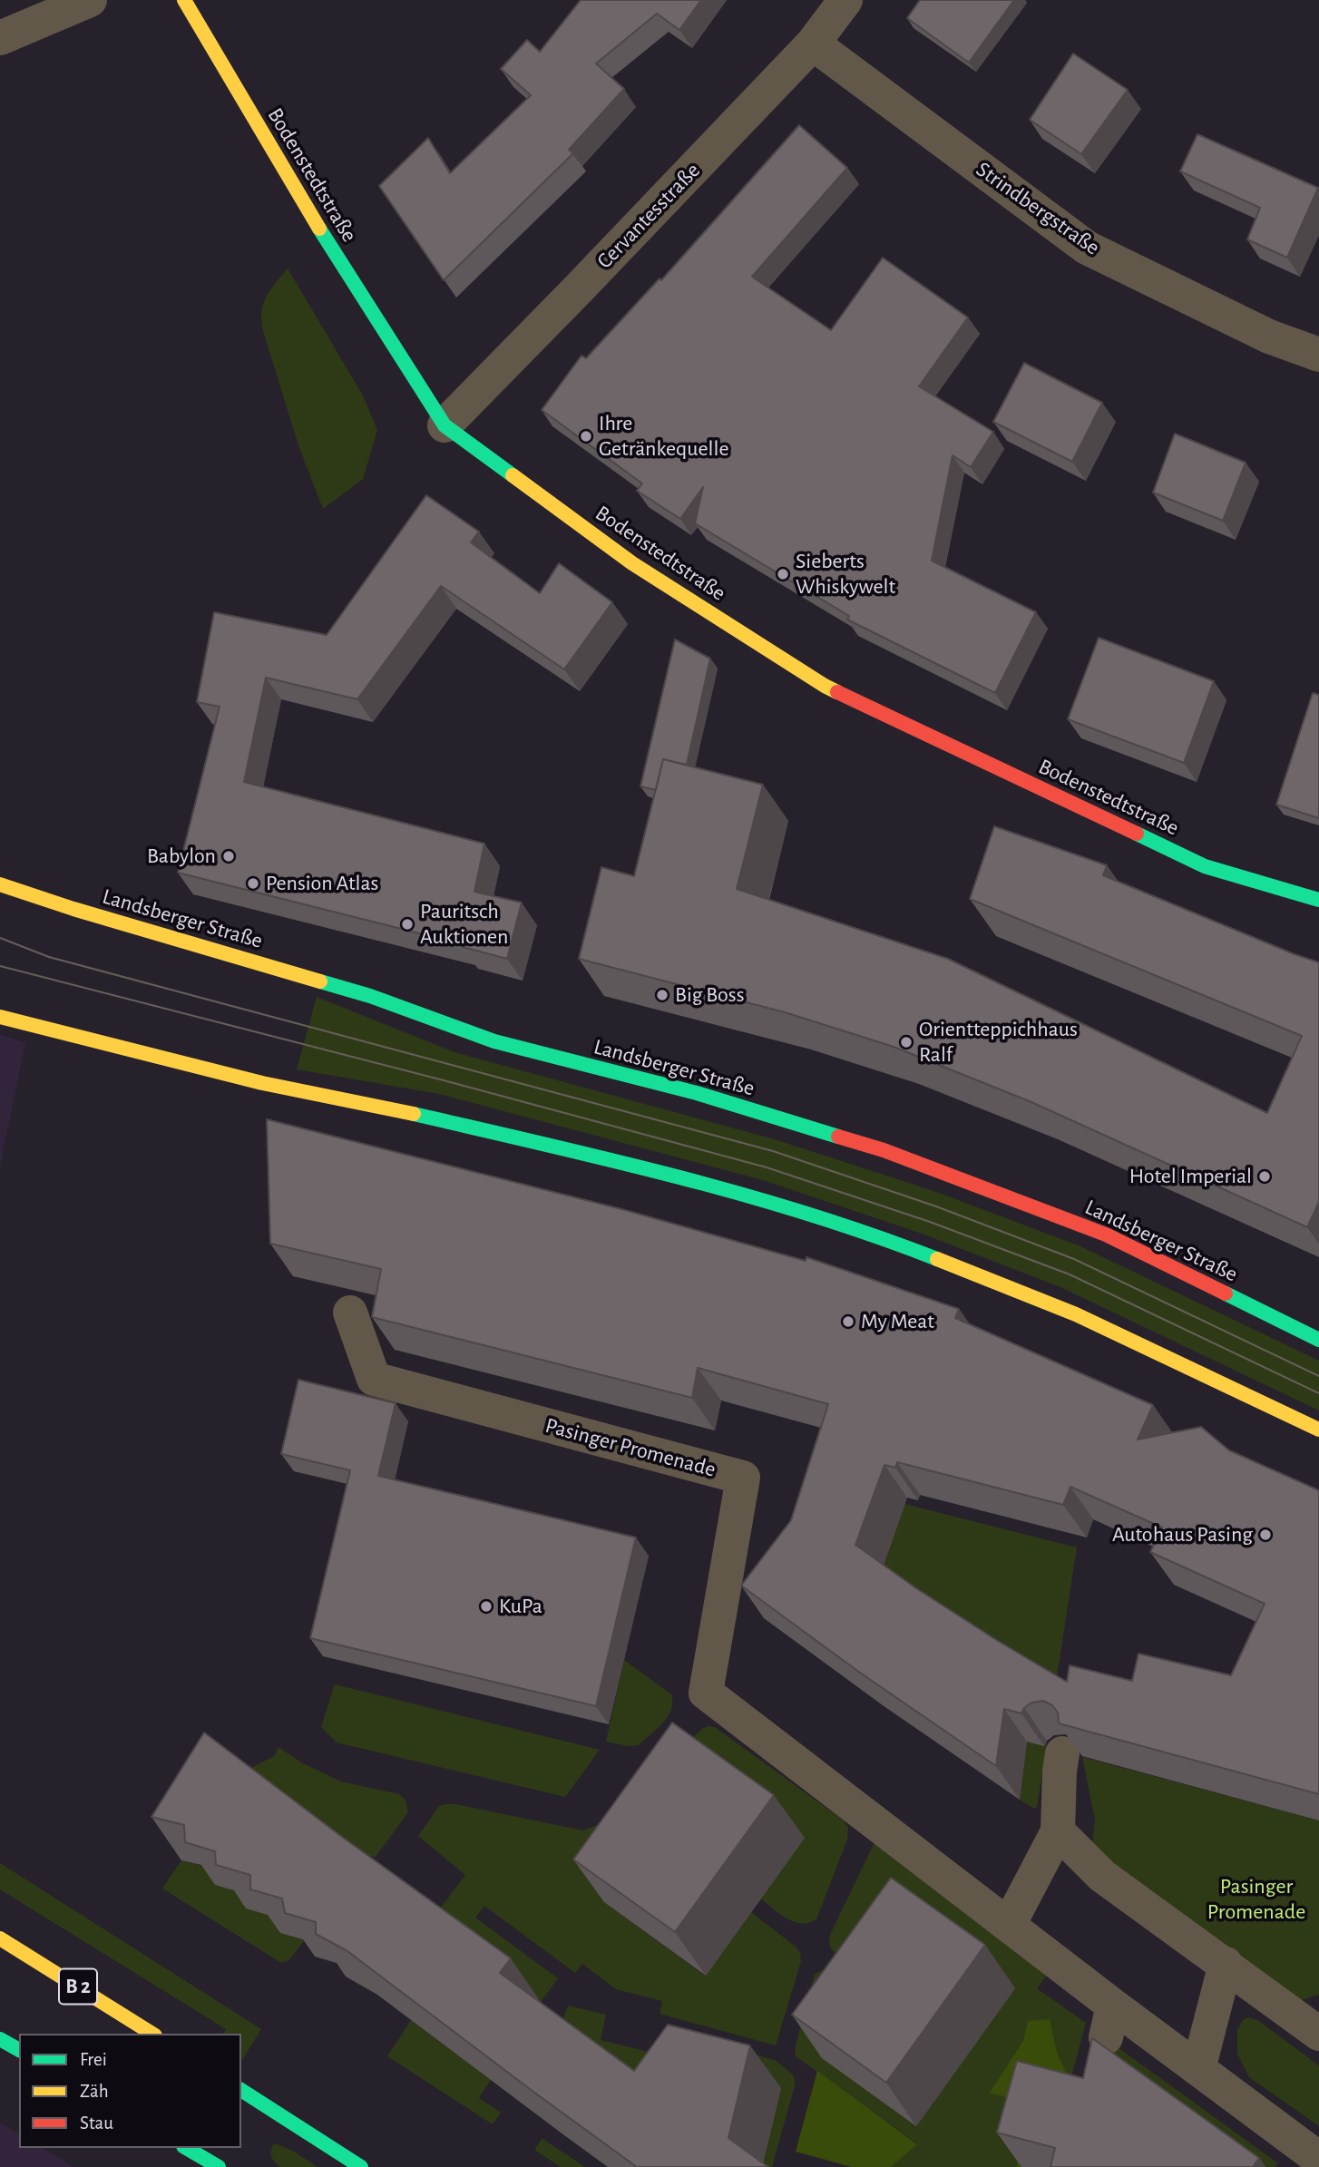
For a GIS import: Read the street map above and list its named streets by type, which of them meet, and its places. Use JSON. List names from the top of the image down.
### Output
{
  "streets": {
    "street": [
      "Bodenstedtstraße",
      "Strindbergstraße",
      "Cervantesstraße",
      "Landsberger Straße",
      "Pasinger Promenade",
      "B 2"
    ]
  },
  "crossings": [
    ["Bodenstedtstraße", "Cervantesstraße"],
    ["Strindbergstraße", "Cervantesstraße"]
  ],
  "parks": ["Pasinger Promenade"],
  "places": [
    "Ihre Getränkequelle",
    "Sieberts Whiskywelt",
    "Babylon",
    "Pension Atlas",
    "Pauritsch Auktionen",
    "Big Boss",
    "Orientteppichhaus Ralf",
    "Hotel Imperial",
    "My Meat",
    "Autohaus Pasing",
    "KuPa"
  ],
  "legend": ["Frei", "Zäh", "Stau"]
}
